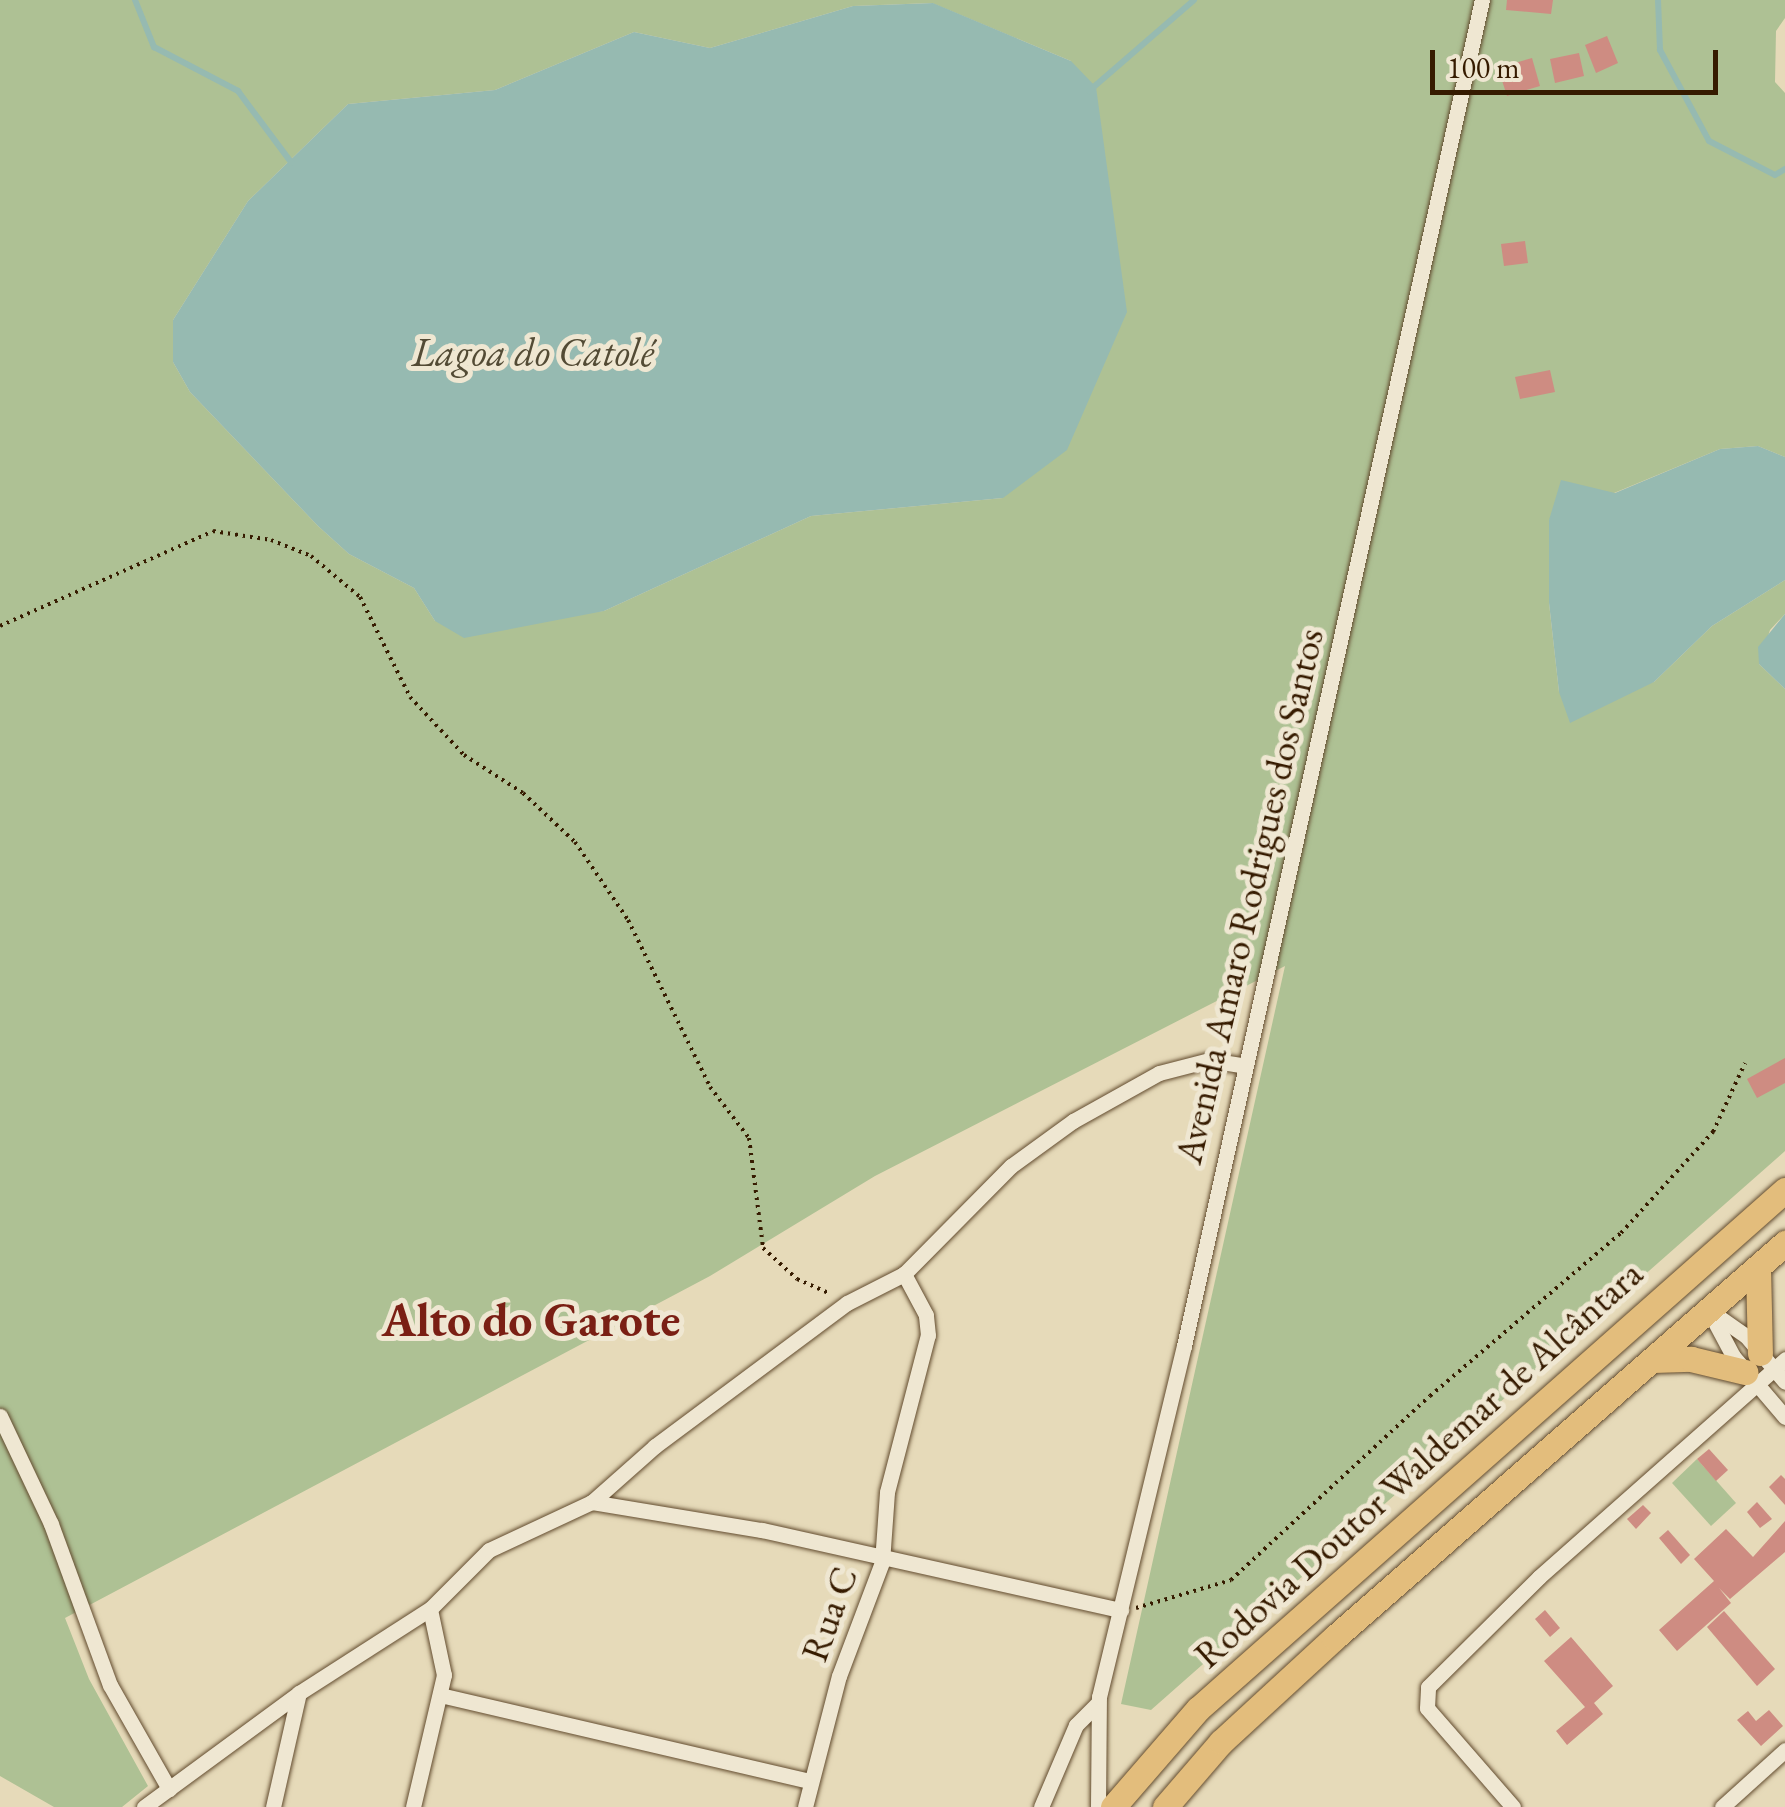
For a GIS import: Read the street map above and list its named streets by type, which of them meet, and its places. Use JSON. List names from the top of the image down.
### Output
{
  "streets": {
    "highway": ["Rodovia Doutor Waldemar de Alcântara"],
    "street": ["Avenida Amaro Rodrigues dos Santos", "Rua C"]
  },
  "crossings": [
    ["Avenida Amaro Rodrigues dos Santos", "Rua C"]
  ],
  "districts": ["Alto do Garote"],
  "water": ["Lagoa do Catolé"],
  "scale_bar": "100 m"
}
